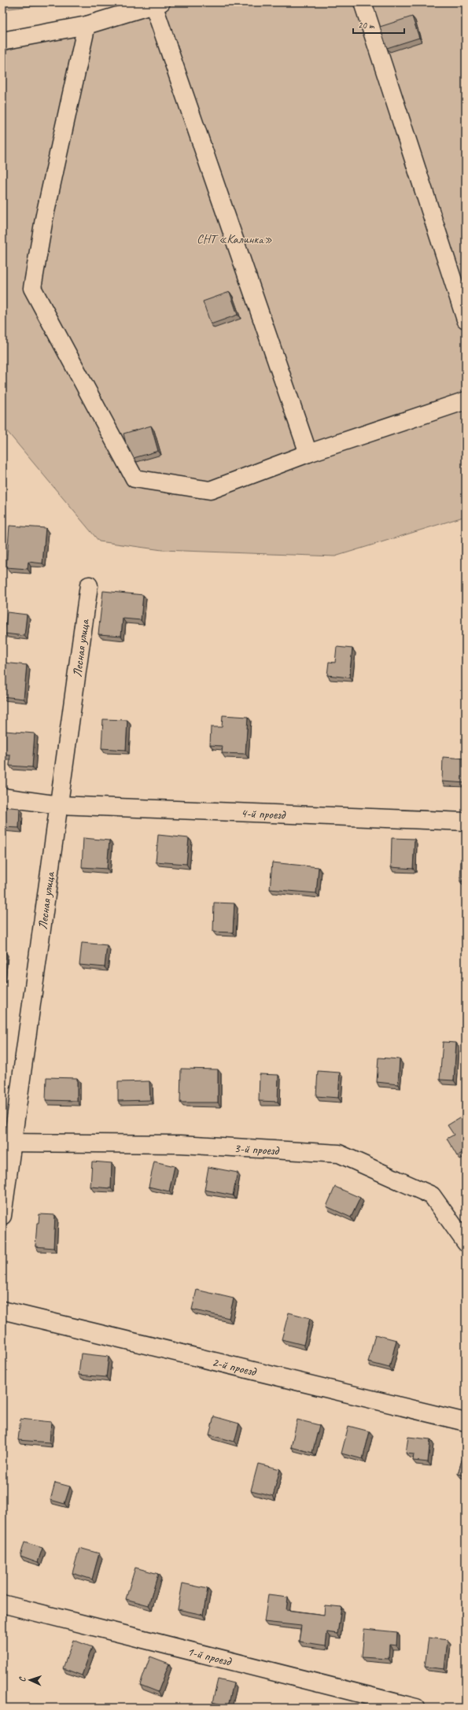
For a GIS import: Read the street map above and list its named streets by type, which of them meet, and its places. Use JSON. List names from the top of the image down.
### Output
{
  "streets": {
    "street": [
      "Лесная улица",
      "4-й проезд",
      "3-й проезд",
      "2-й проезд",
      "1-й проезд"
    ]
  },
  "crossings": [
    ["Лесная улица", "4-й проезд"],
    ["Лесная улица", "3-й проезд"]
  ],
  "parks": ["СНТ «Калинка»"],
  "scale_bar": "20 m",
  "north": "left"
}
